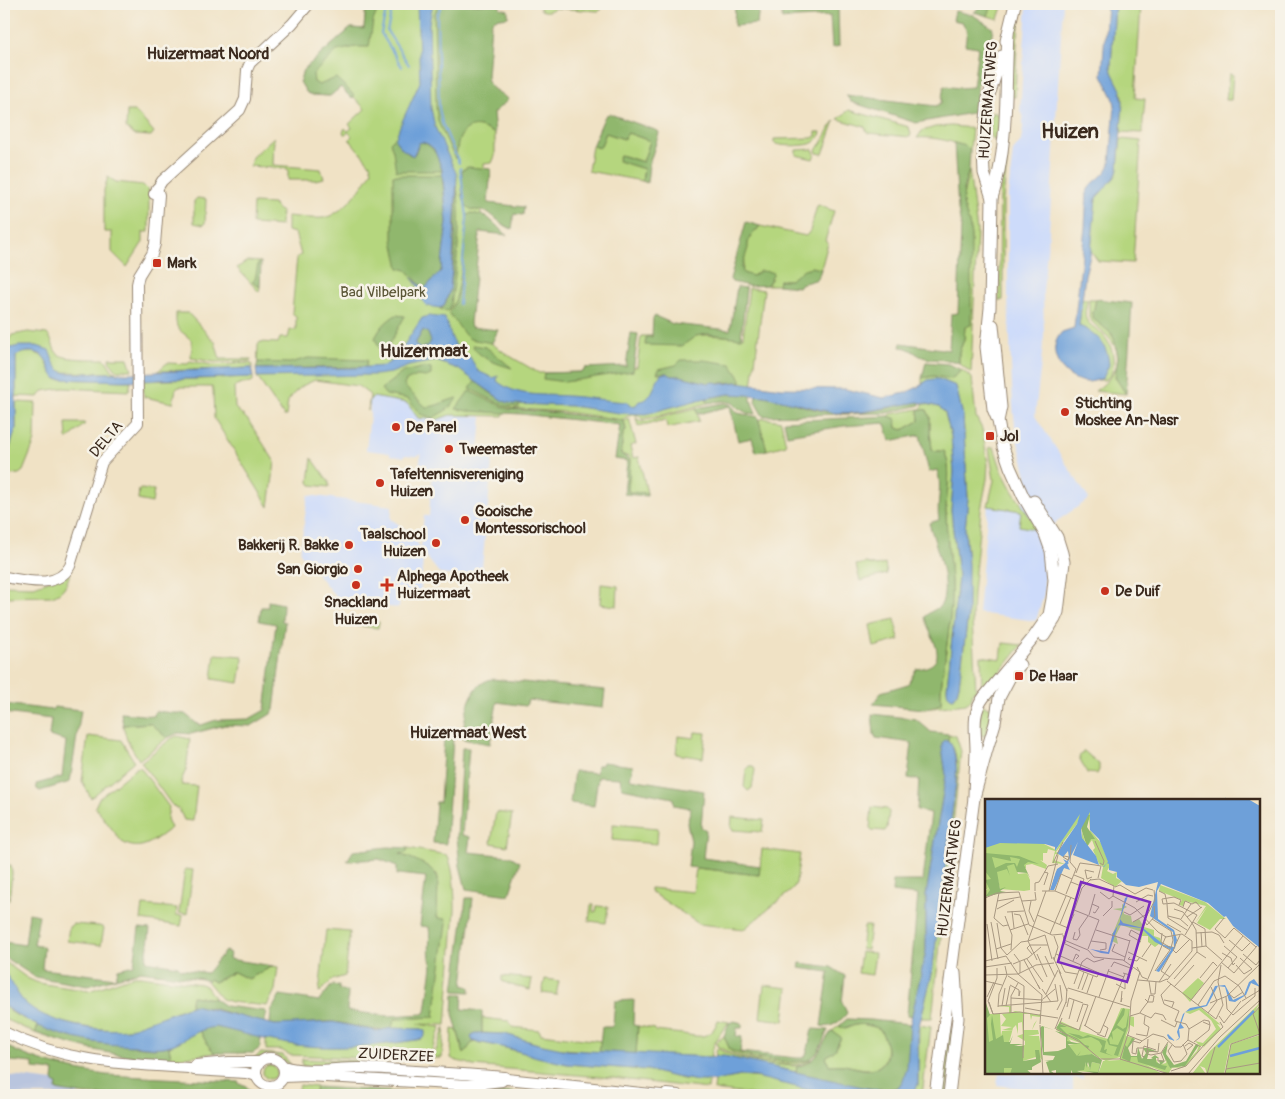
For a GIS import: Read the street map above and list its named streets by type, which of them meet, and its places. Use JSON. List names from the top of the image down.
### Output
{
  "streets": {
    "main road": ["HUIZERMAATWEG"],
    "street": ["DELTA", "ZUIDERZEE"]
  },
  "districts": [
    "Huizermaat Noord",
    "Huizen",
    "Huizermaat",
    "Huizermaat West"
  ],
  "parks": ["Bad Vilbelpark"],
  "places": {
    "transit": ["Mark", "Jol", "De Haar"],
    "other": [
      "Stichting Moskee An-Nasr",
      "De Parel",
      "Tweemaster",
      "Tafeltennisvereniging Huizen",
      "Gooische Montessorischool",
      "Taalschool Huizen",
      "Bakkerij R. Bakke",
      "San Giorgio",
      "Snackland Huizen",
      "De Duif"
    ],
    "health": ["Alphega Apotheek Huizermaat"]
  }
}
